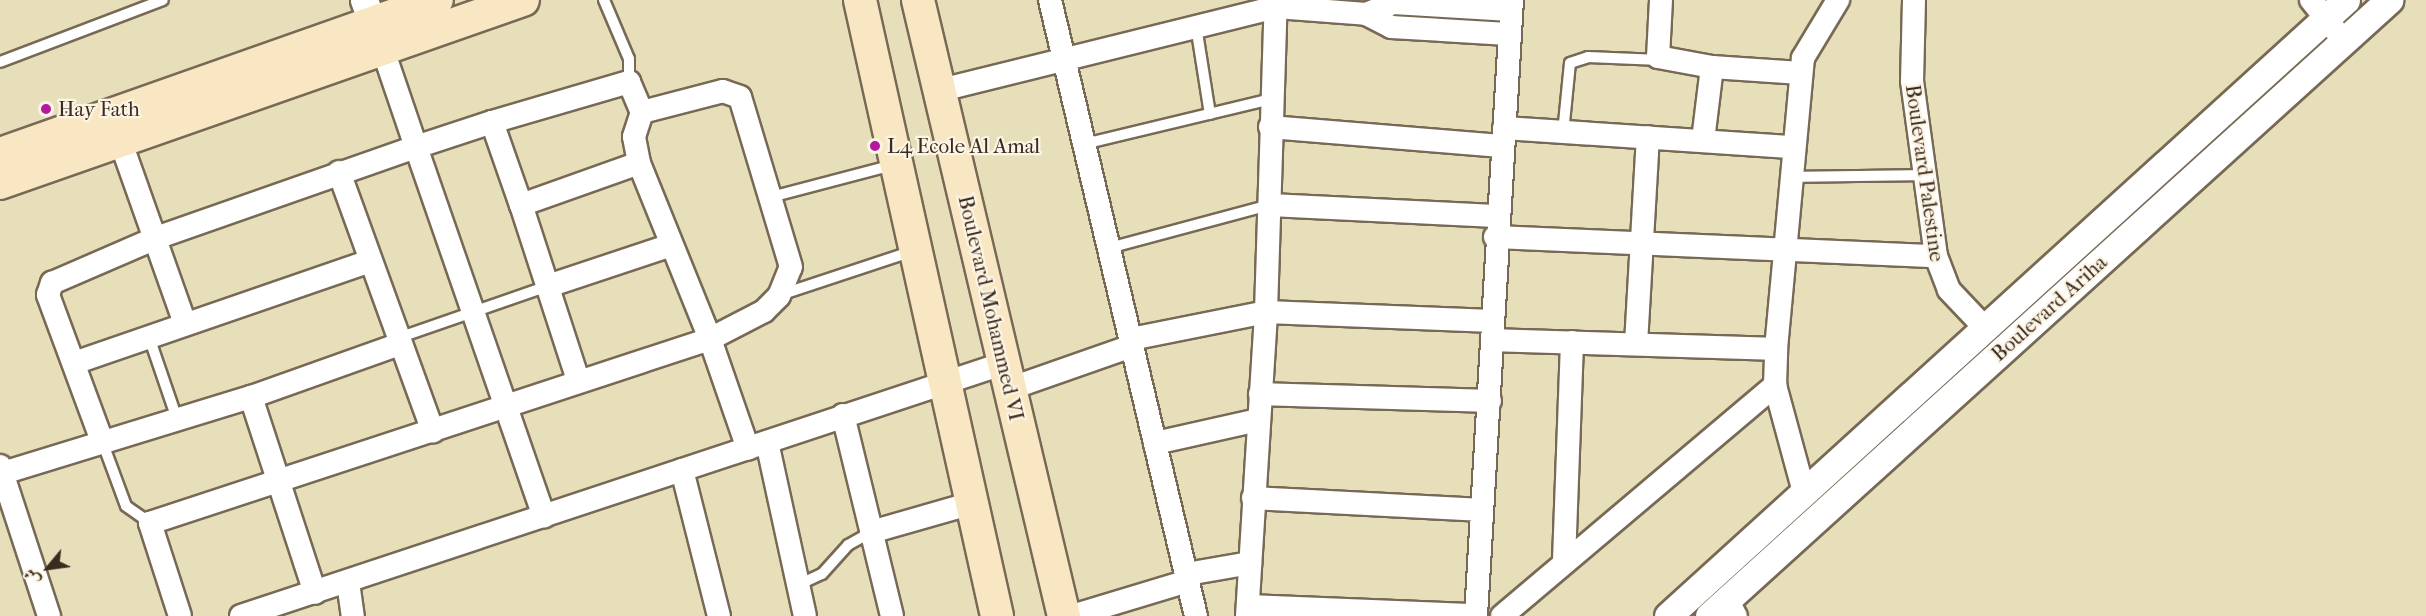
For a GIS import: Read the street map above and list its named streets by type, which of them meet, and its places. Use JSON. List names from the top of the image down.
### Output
{
  "streets": {
    "main road": ["Boulevard Mohammed VI"],
    "street": ["Boulevard Palestine", "Boulevard Ariha"]
  },
  "crossings": [
    ["Boulevard Palestine", "Boulevard Ariha"]
  ],
  "places": ["Hay Fath", "L4 Ecole Al Amal"],
  "north": "bottom left"
}
